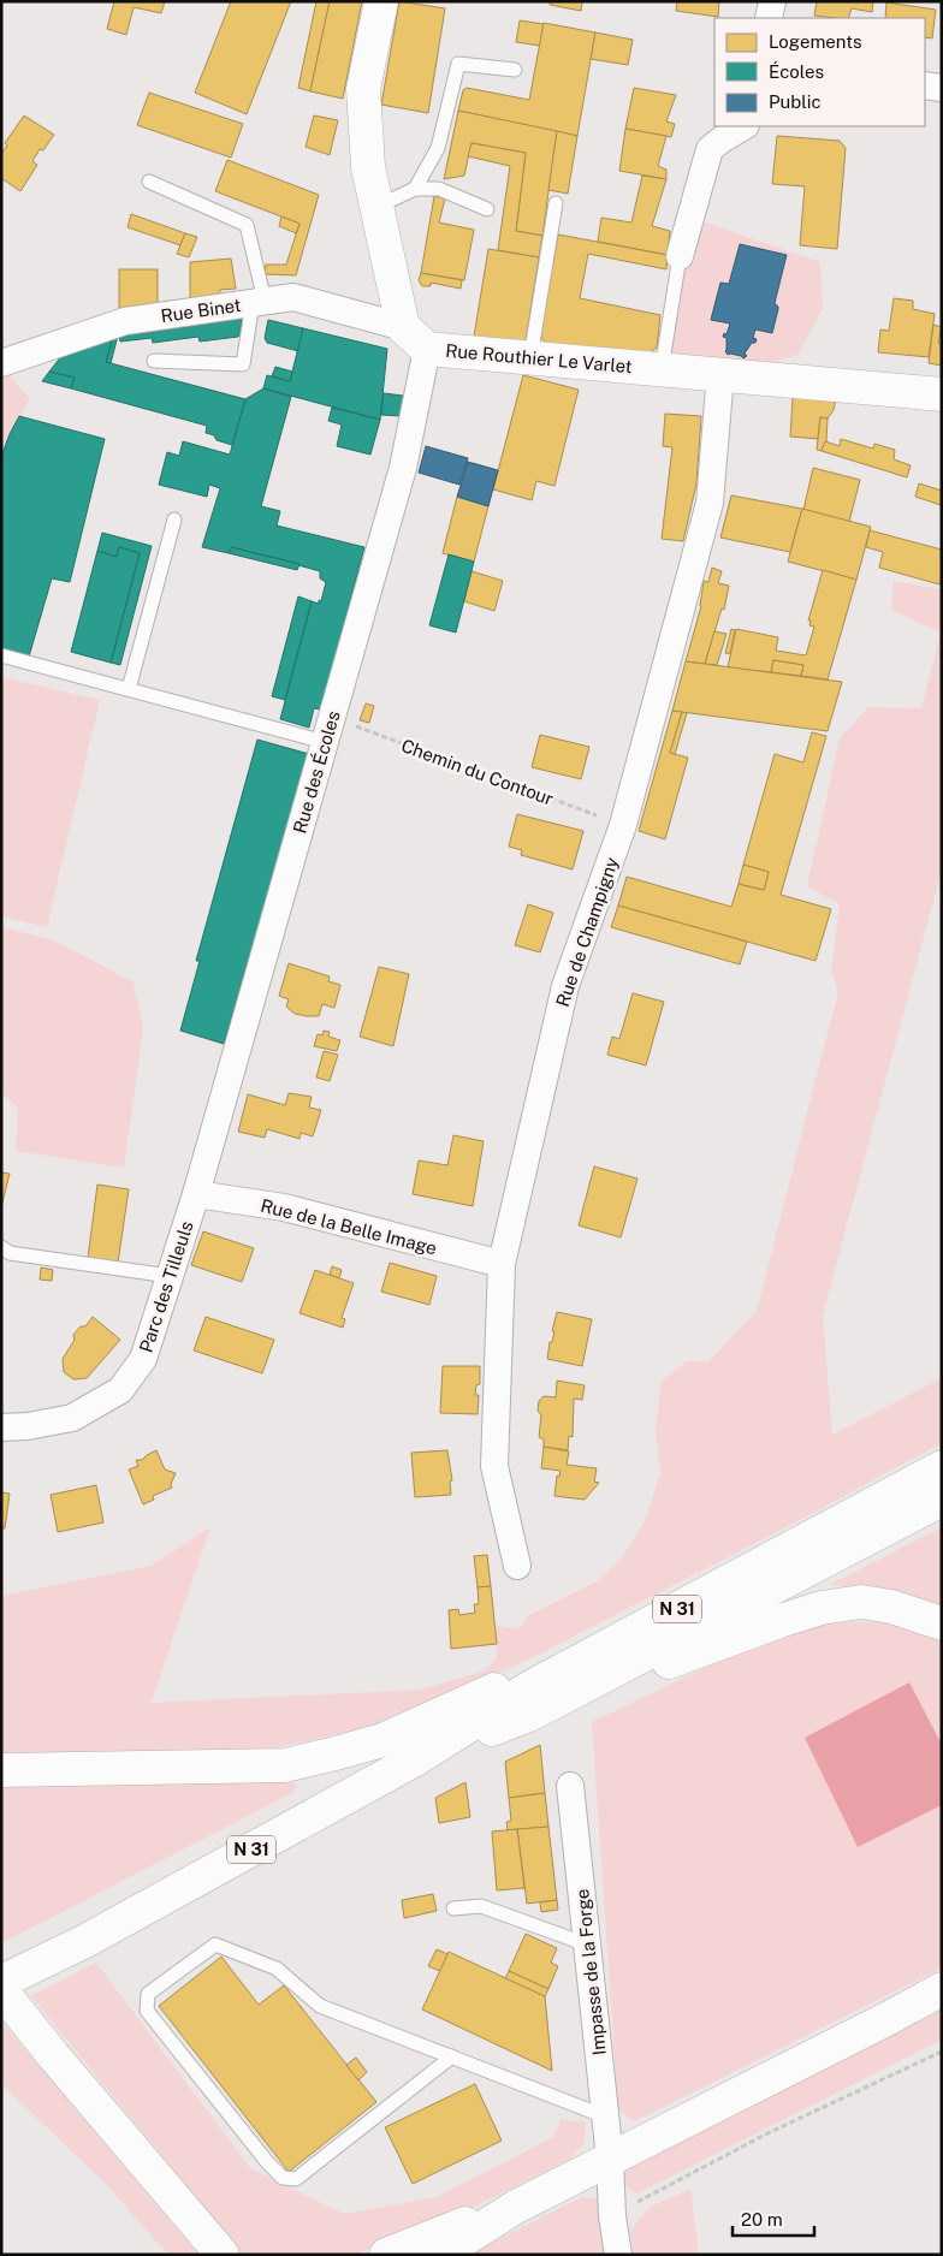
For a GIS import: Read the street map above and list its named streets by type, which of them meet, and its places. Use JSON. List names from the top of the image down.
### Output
{
  "streets": {
    "main road": ["Rue Routhier Le Varlet", "N 31"],
    "street": [
      "Rue Binet",
      "Rue des Écoles",
      "Rue de Champigny",
      "Rue de la Belle Image",
      "Parc des Tilleuls",
      "Impasse de la Forge"
    ],
    "path": ["Chemin du Contour"]
  },
  "crossings": [
    ["Rue Binet", "Rue Routhier Le Varlet"],
    ["Rue Binet", "Rue des Écoles"],
    ["Rue Routhier Le Varlet", "Rue des Écoles"],
    ["Rue Routhier Le Varlet", "Rue de Champigny"],
    ["Rue des Écoles", "Chemin du Contour"],
    ["Rue des Écoles", "Rue de la Belle Image"],
    ["Rue des Écoles", "Parc des Tilleuls"],
    ["Chemin du Contour", "Rue de Champigny"],
    ["Rue de Champigny", "Rue de la Belle Image"],
    ["Rue de la Belle Image", "Parc des Tilleuls"]
  ],
  "legend": ["Logements", "Écoles", "Public"],
  "scale_bar": "20 m"
}
